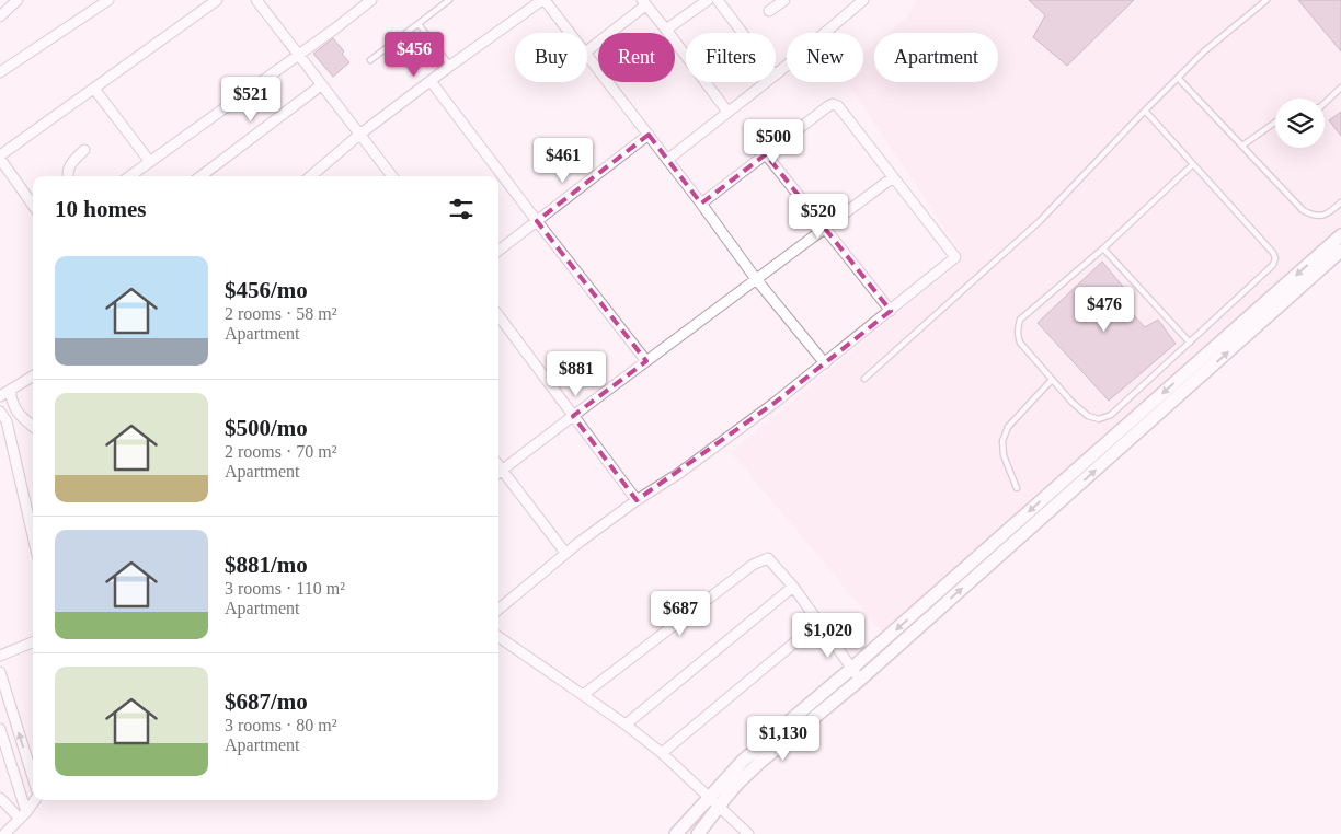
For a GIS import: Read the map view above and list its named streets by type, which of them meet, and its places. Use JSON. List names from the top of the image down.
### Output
{
  "page": {
    "price": [
      "$456",
      "$521",
      "$500",
      "$461",
      "$520",
      "$476",
      "$881",
      "$687",
      "$1,020",
      "$1,130"
    ],
    "chip": [
      "Buy",
      "Rent",
      "Filters",
      "New",
      "Apartment"
    ],
    "heading": "10 homes",
    "list": [
      {
        "name": "$456/mo",
        "note": "2 rooms · 58 m² · Apartment"
      },
      {
        "name": "$500/mo",
        "note": "2 rooms · 70 m² · Apartment"
      },
      {
        "name": "$881/mo",
        "note": "3 rooms · 110 m² · Apartment"
      },
      {
        "name": "$687/mo",
        "note": "3 rooms · 80 m² · Apartment"
      }
    ]
  }
}
